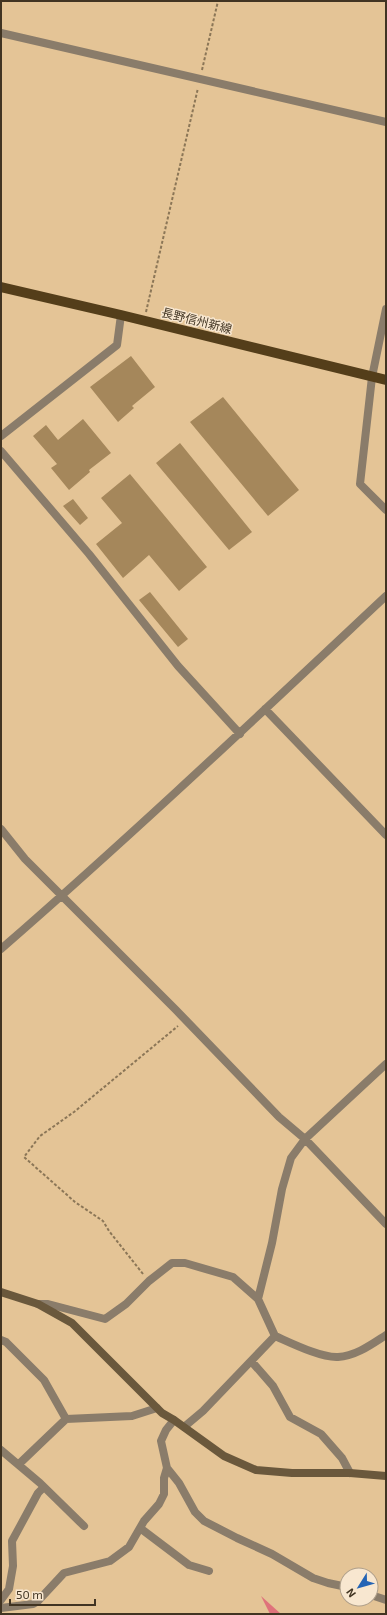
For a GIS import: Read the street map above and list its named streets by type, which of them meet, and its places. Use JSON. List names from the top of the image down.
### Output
{
  "streets": {
    "main road": ["長野信州新線"]
  },
  "scale_bar": "50 m",
  "north": "bottom left"
}
